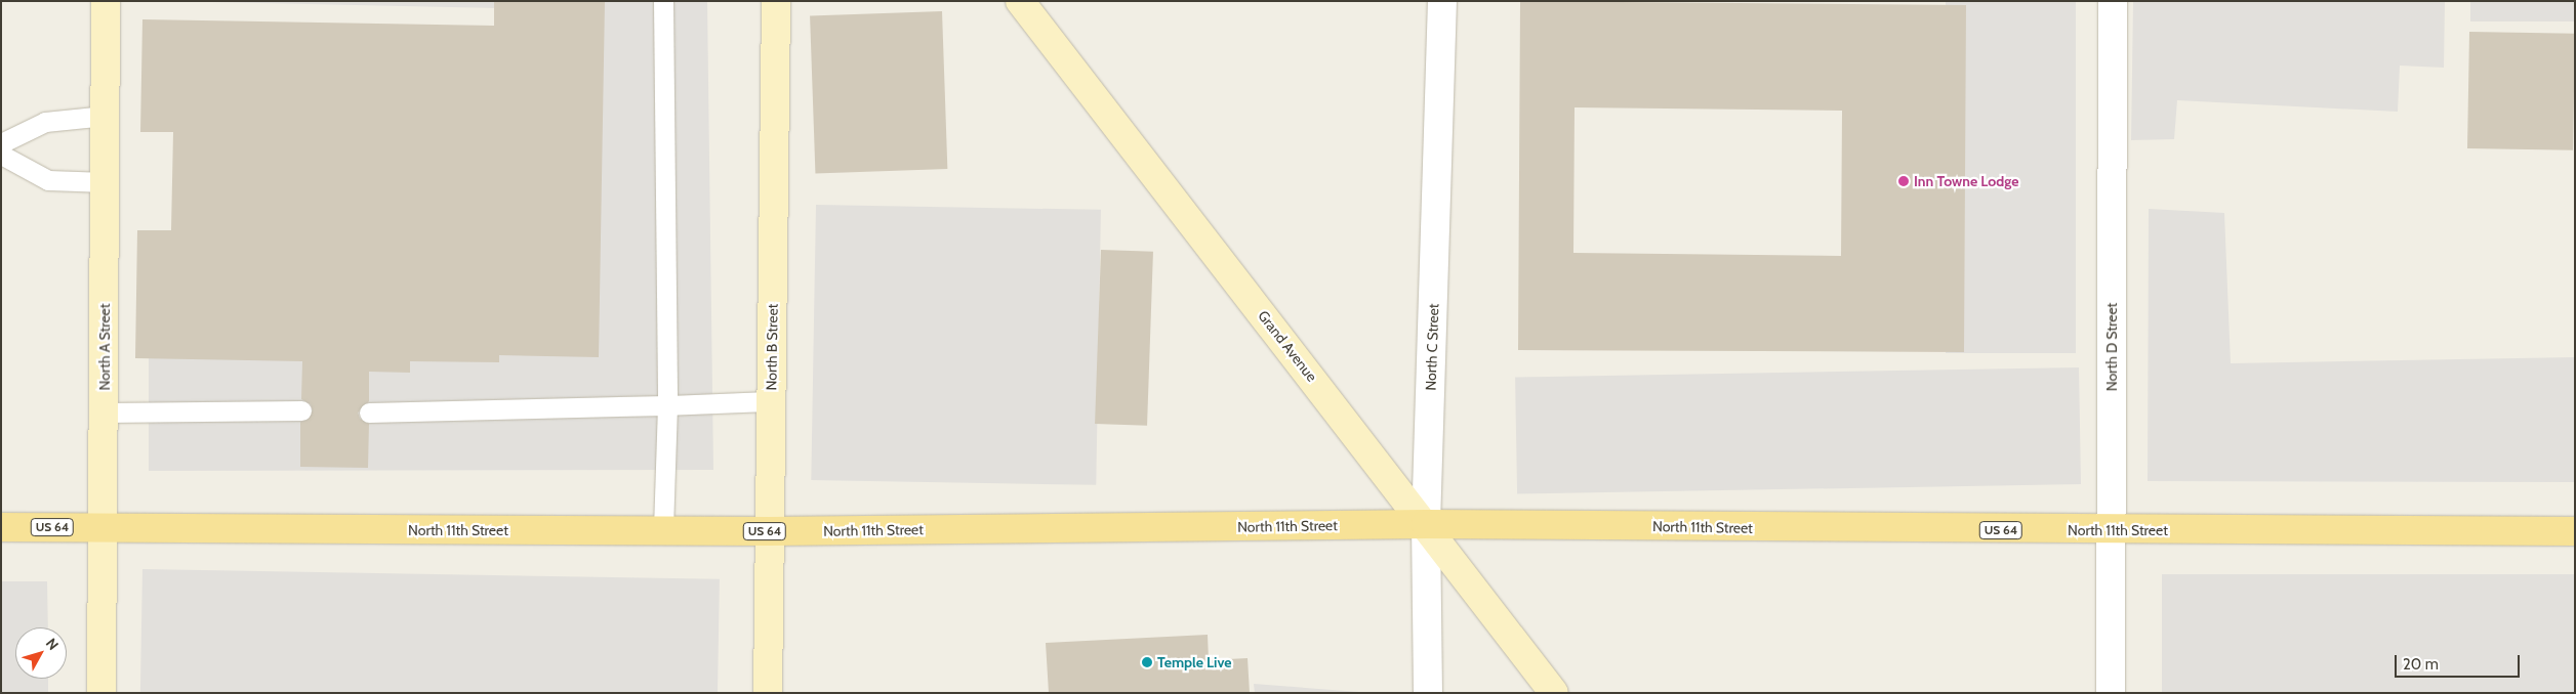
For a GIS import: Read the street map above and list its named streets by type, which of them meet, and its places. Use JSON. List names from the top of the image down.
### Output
{
  "streets": {
    "main road": ["North 11th Street", "US 64"],
    "street": [
      "Grand Avenue",
      "North A Street",
      "North B Street",
      "North C Street",
      "North D Street"
    ]
  },
  "crossings": [
    ["Grand Avenue", "North C Street"],
    ["Grand Avenue", "North 11th Street"],
    ["North A Street", "North 11th Street"],
    ["North B Street", "North 11th Street"],
    ["North C Street", "North 11th Street"],
    ["North D Street", "North 11th Street"]
  ],
  "places": ["Inn Towne Lodge", "Temple Live"],
  "scale_bar": "20 m",
  "north": "top right"
}
